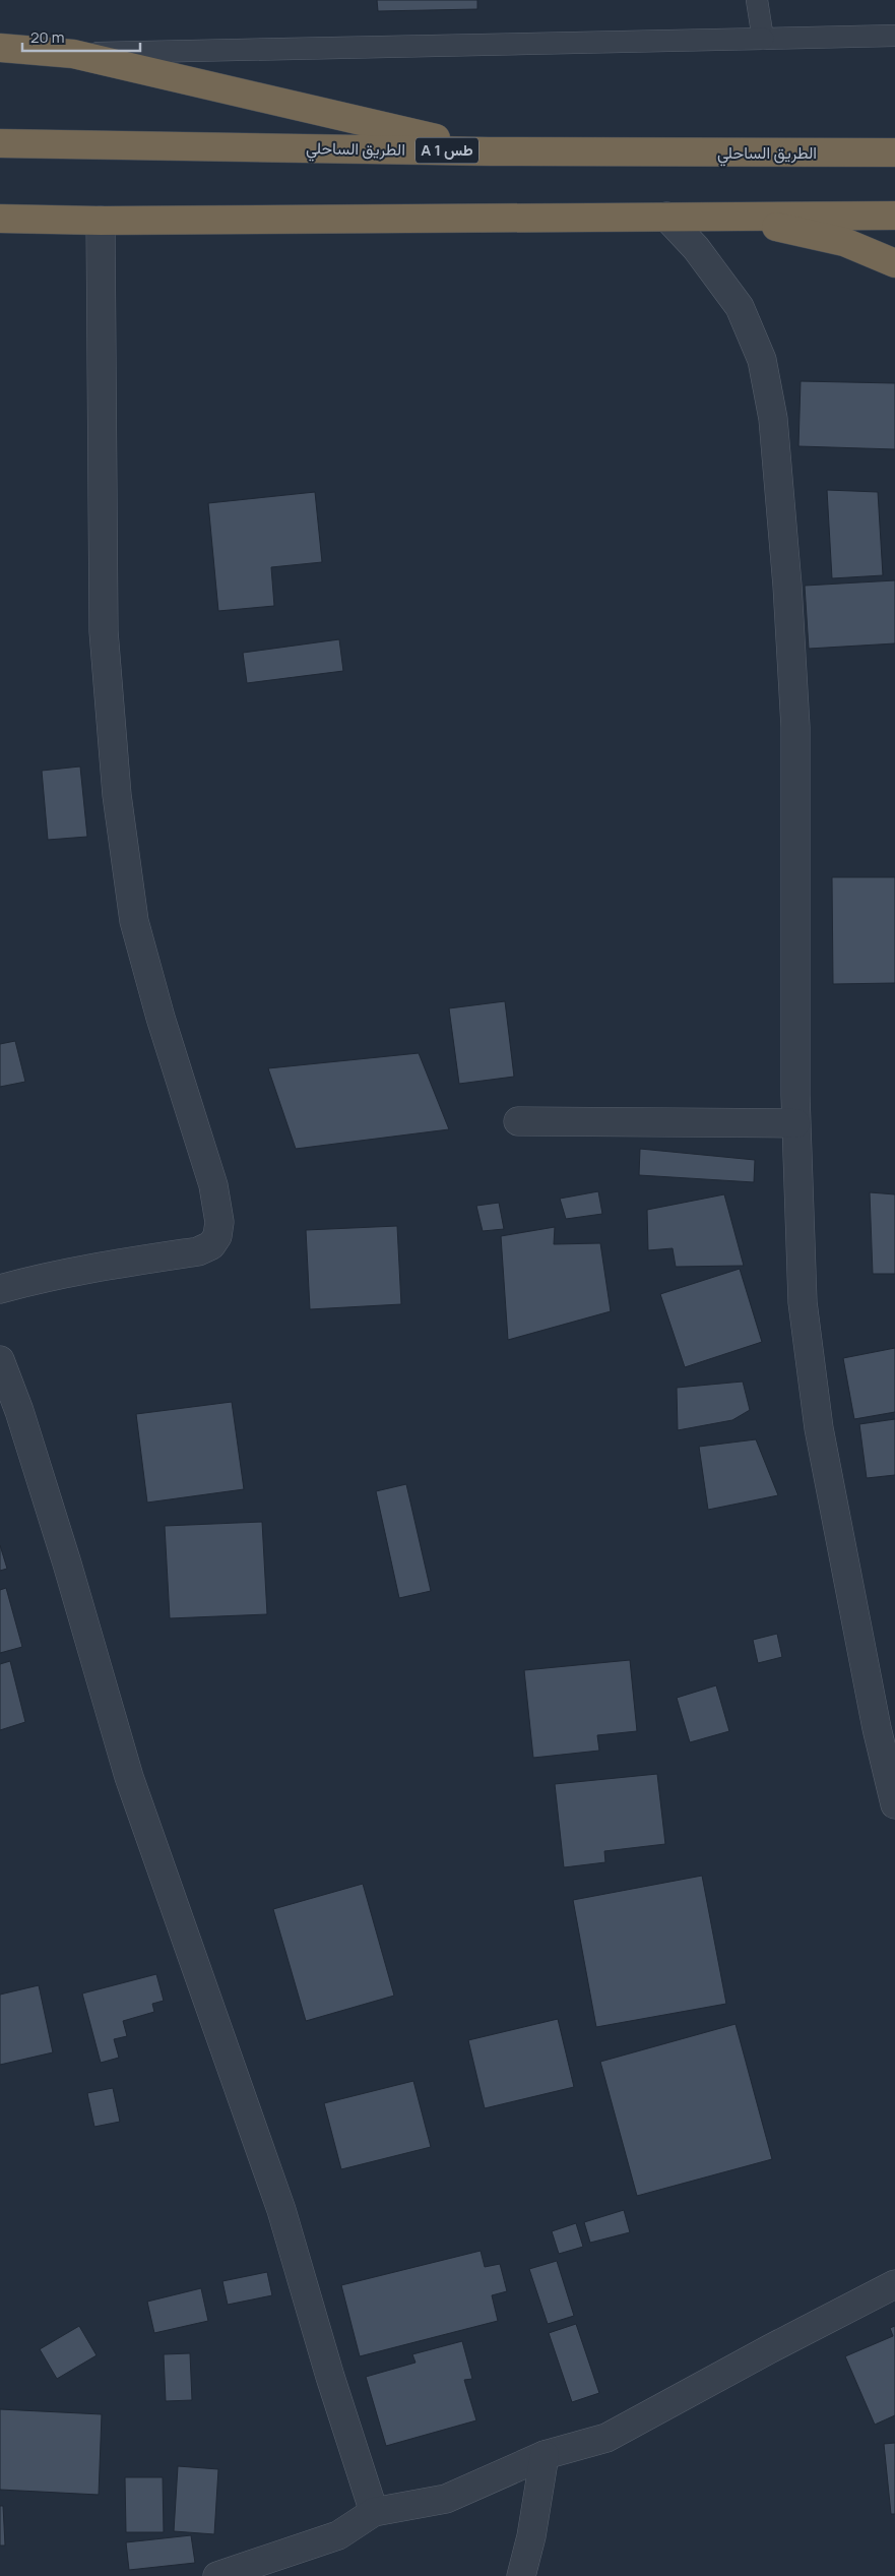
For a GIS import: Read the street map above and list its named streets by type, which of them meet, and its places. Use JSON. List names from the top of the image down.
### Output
{
  "streets": {
    "highway": ["الطريق الساحلي", "A 1 طس"]
  },
  "scale_bar": "20 m"
}
